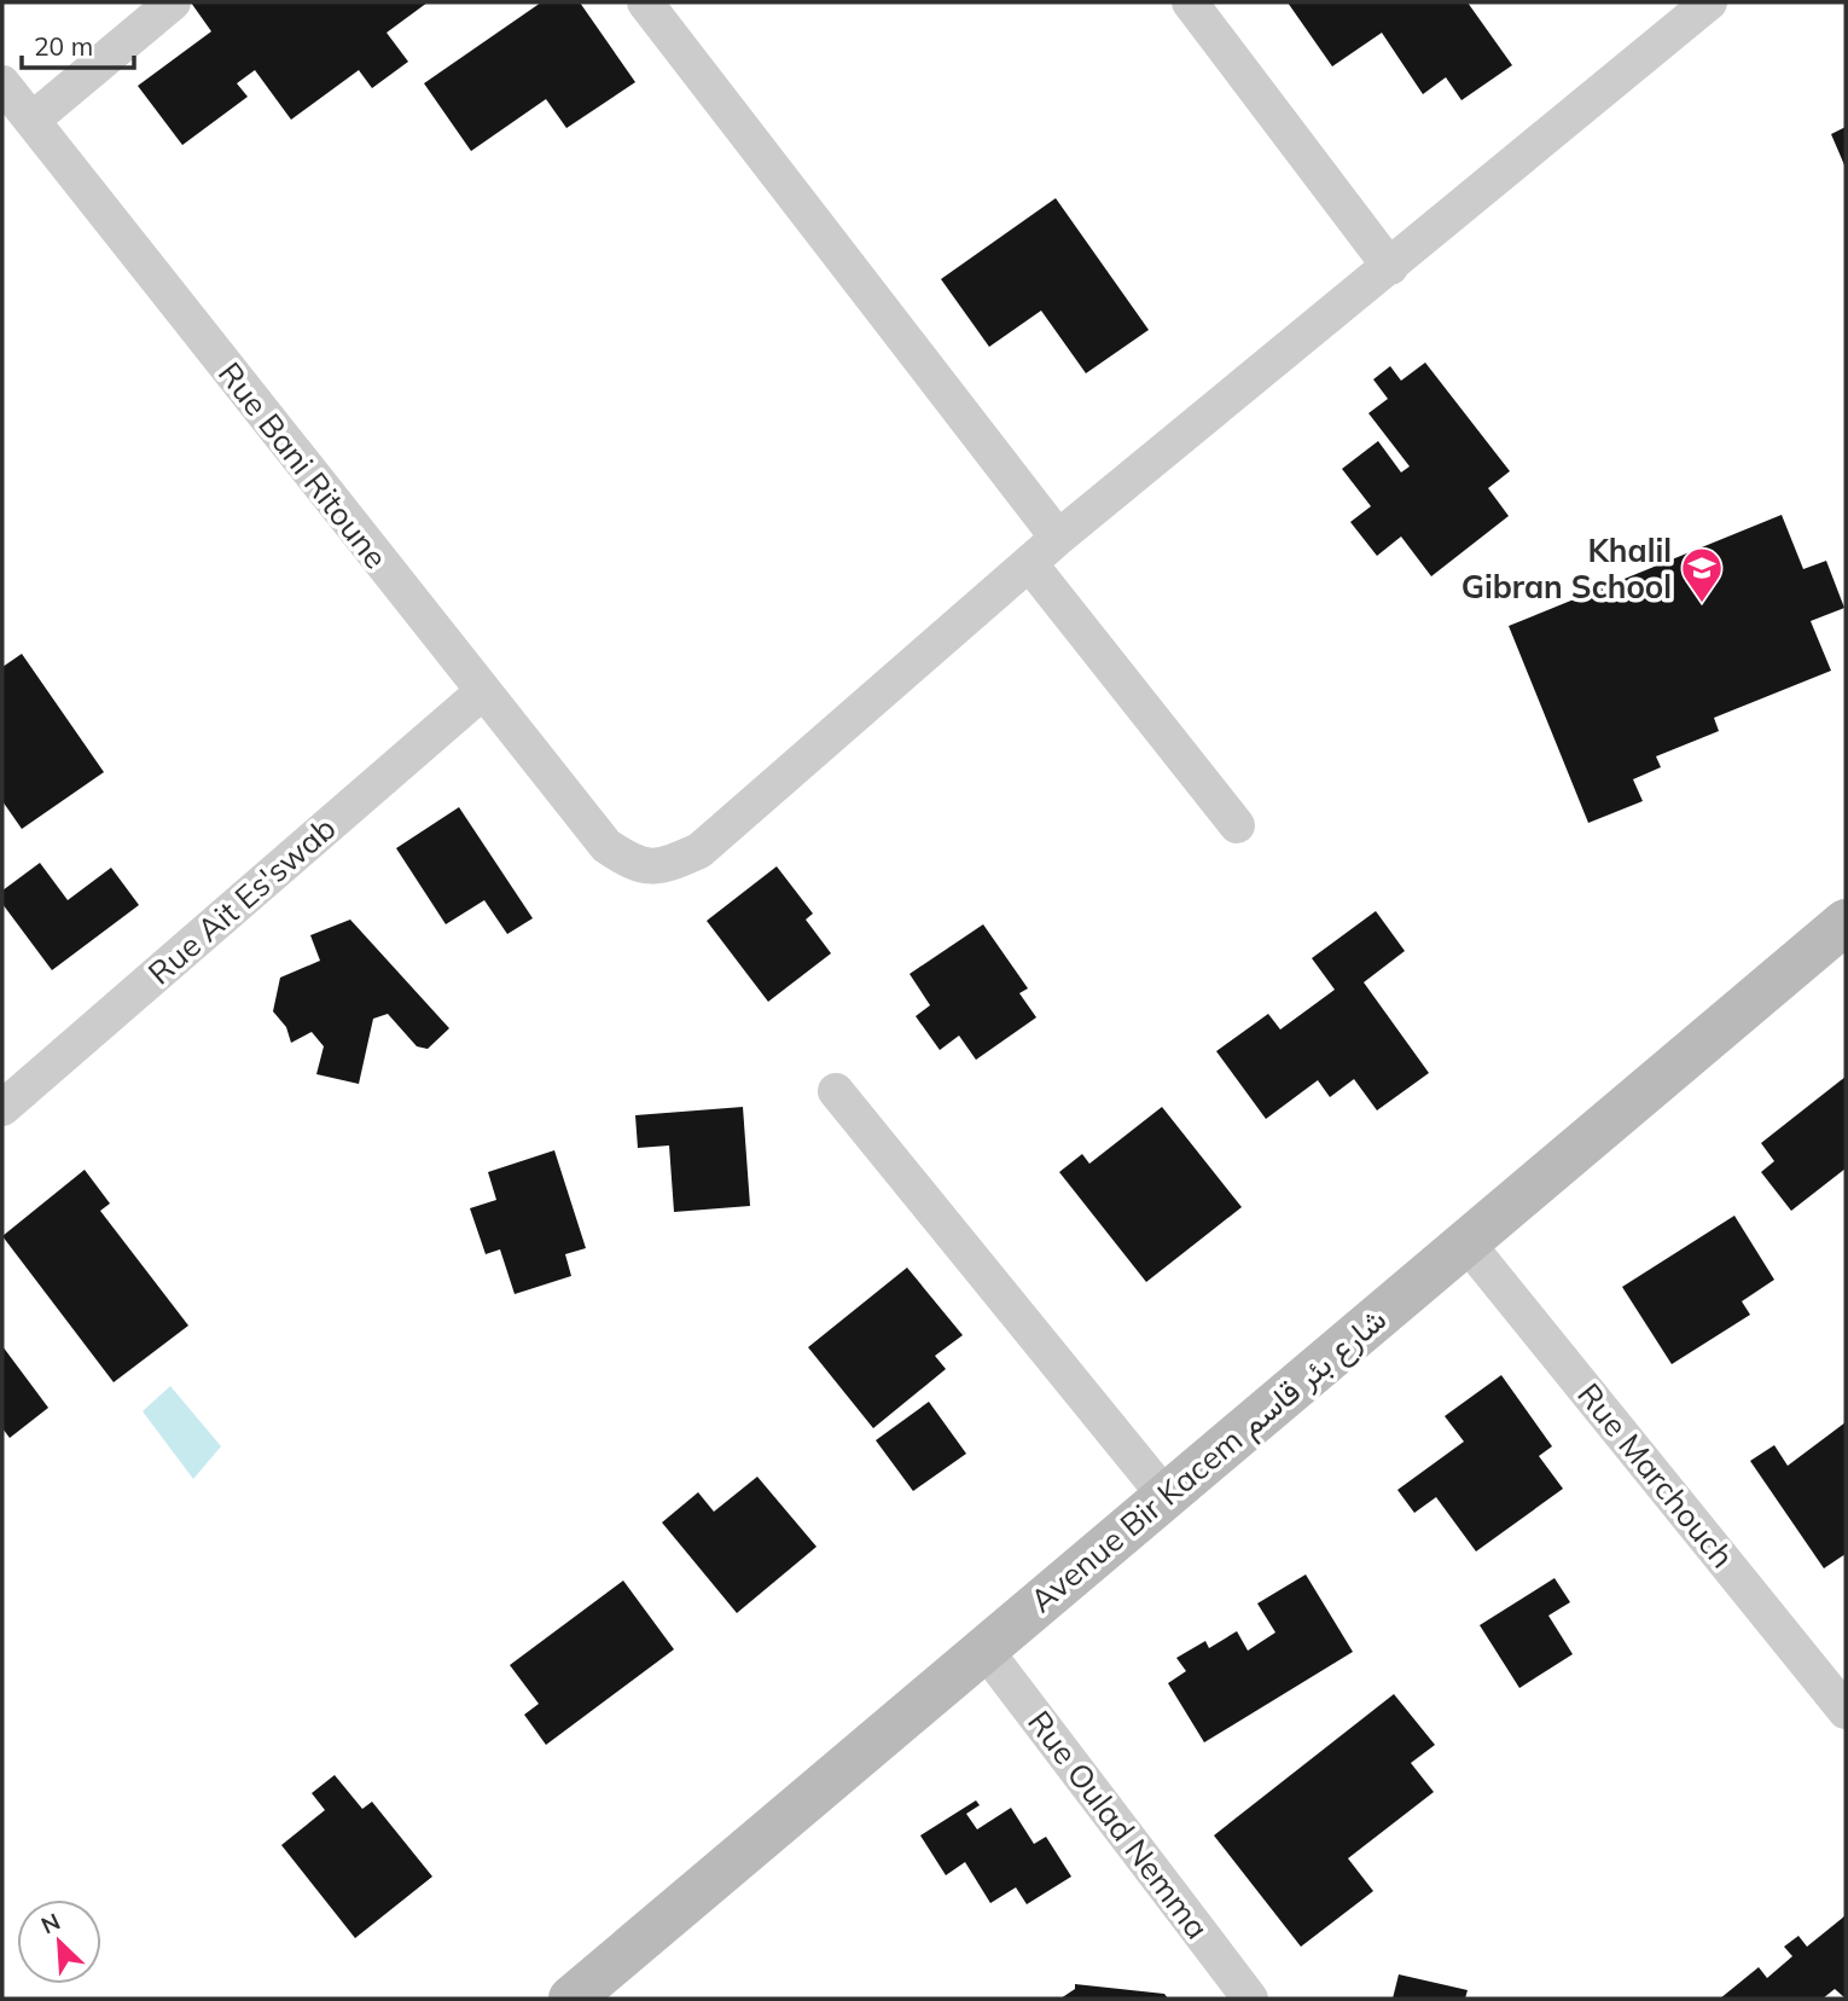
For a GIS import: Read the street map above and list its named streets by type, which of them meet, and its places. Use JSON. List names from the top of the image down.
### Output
{
  "streets": {
    "street": [
      "Rue Bani Ritoune",
      "Rue Ait Es'swab",
      "Avenue Bir Kacem شارع بئر قاسم",
      "Rue Marchouch",
      "Rue Oulad Nemma"
    ]
  },
  "crossings": [
    ["Rue Bani Ritoune", "Rue Ait Es'swab"],
    ["Avenue Bir Kacem شارع بئر قاسم", "Rue Marchouch"],
    ["Avenue Bir Kacem شارع بئر قاسم", "Rue Oulad Nemma"]
  ],
  "places": {
    "school or university": ["Khalil Gibran School"]
  },
  "scale_bar": "20 m",
  "north": "top left"
}
